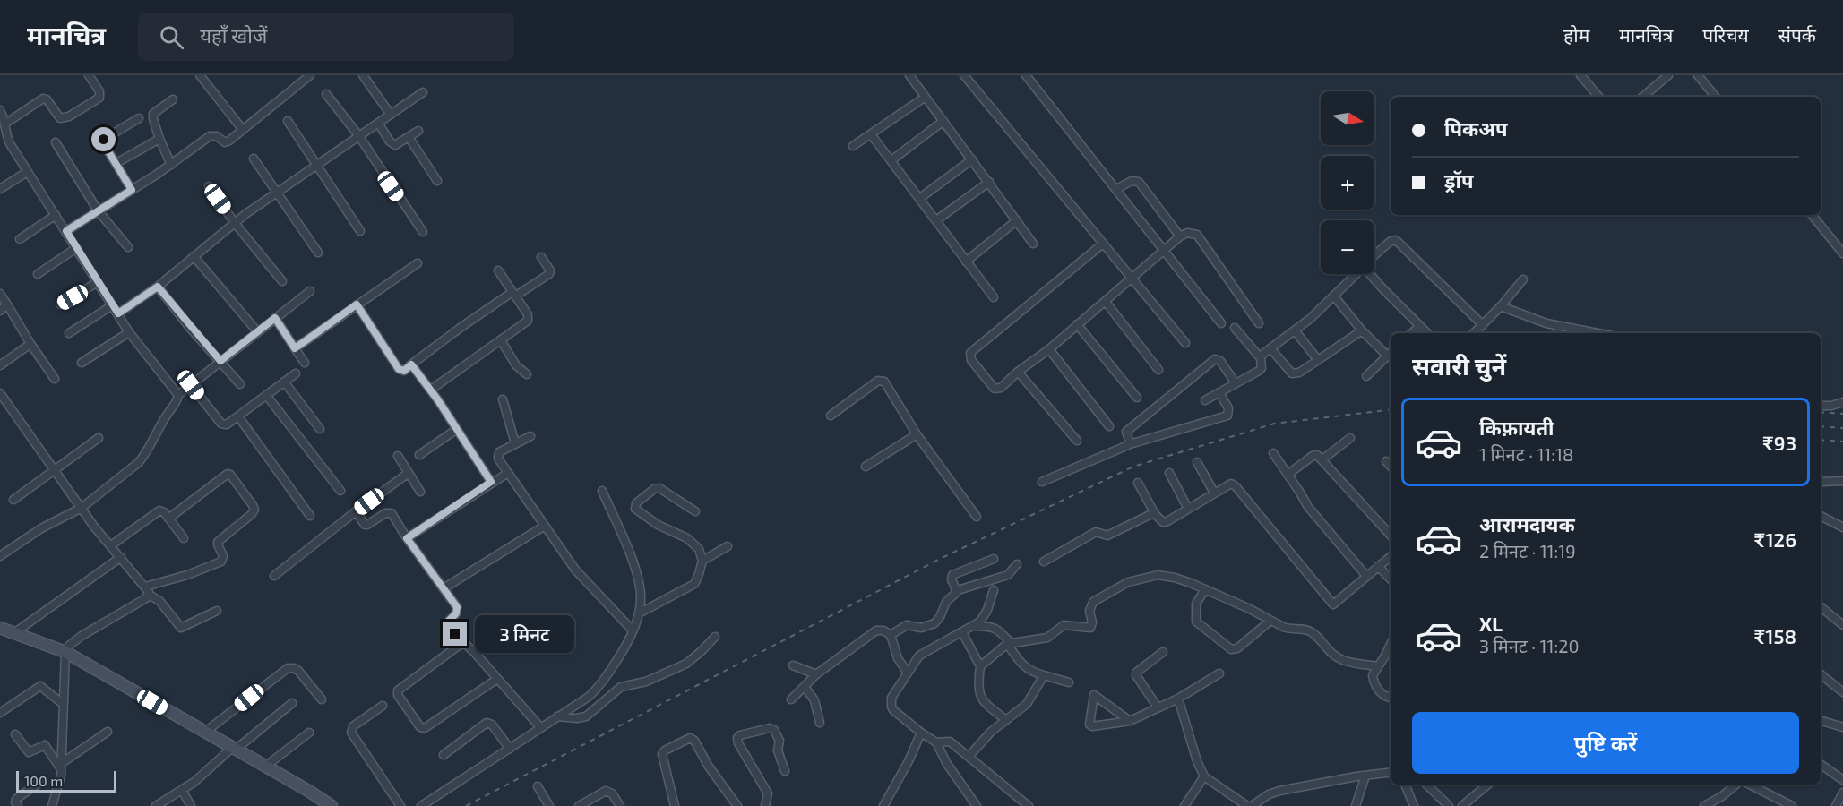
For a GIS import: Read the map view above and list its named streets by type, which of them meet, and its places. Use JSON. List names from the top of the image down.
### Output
{
  "scale_bar": "100 m",
  "north": "right",
  "page": {
    "header": "मानचित्र",
    "search": "यहाँ खोजें",
    "nav": [
      "होम",
      "मानचित्र",
      "परिचय",
      "संपर्क"
    ],
    "map_buttons": ["+", "−"],
    "banner": ["पिकअप", "ड्रॉप"],
    "heading": "सवारी चुनें",
    "list": [
      {
        "name": "किफ़ायती",
        "note": "1 मिनट · 11:18",
        "value": "₹93"
      },
      {
        "name": "आरामदायक",
        "note": "2 मिनट · 11:19",
        "value": "₹126"
      },
      {
        "name": "XL",
        "note": "3 मिनट · 11:20",
        "value": "₹158"
      }
    ],
    "bubble": "3 मिनट",
    "buttons": "पुष्टि करें",
    "scale": "100 m"
  }
}
